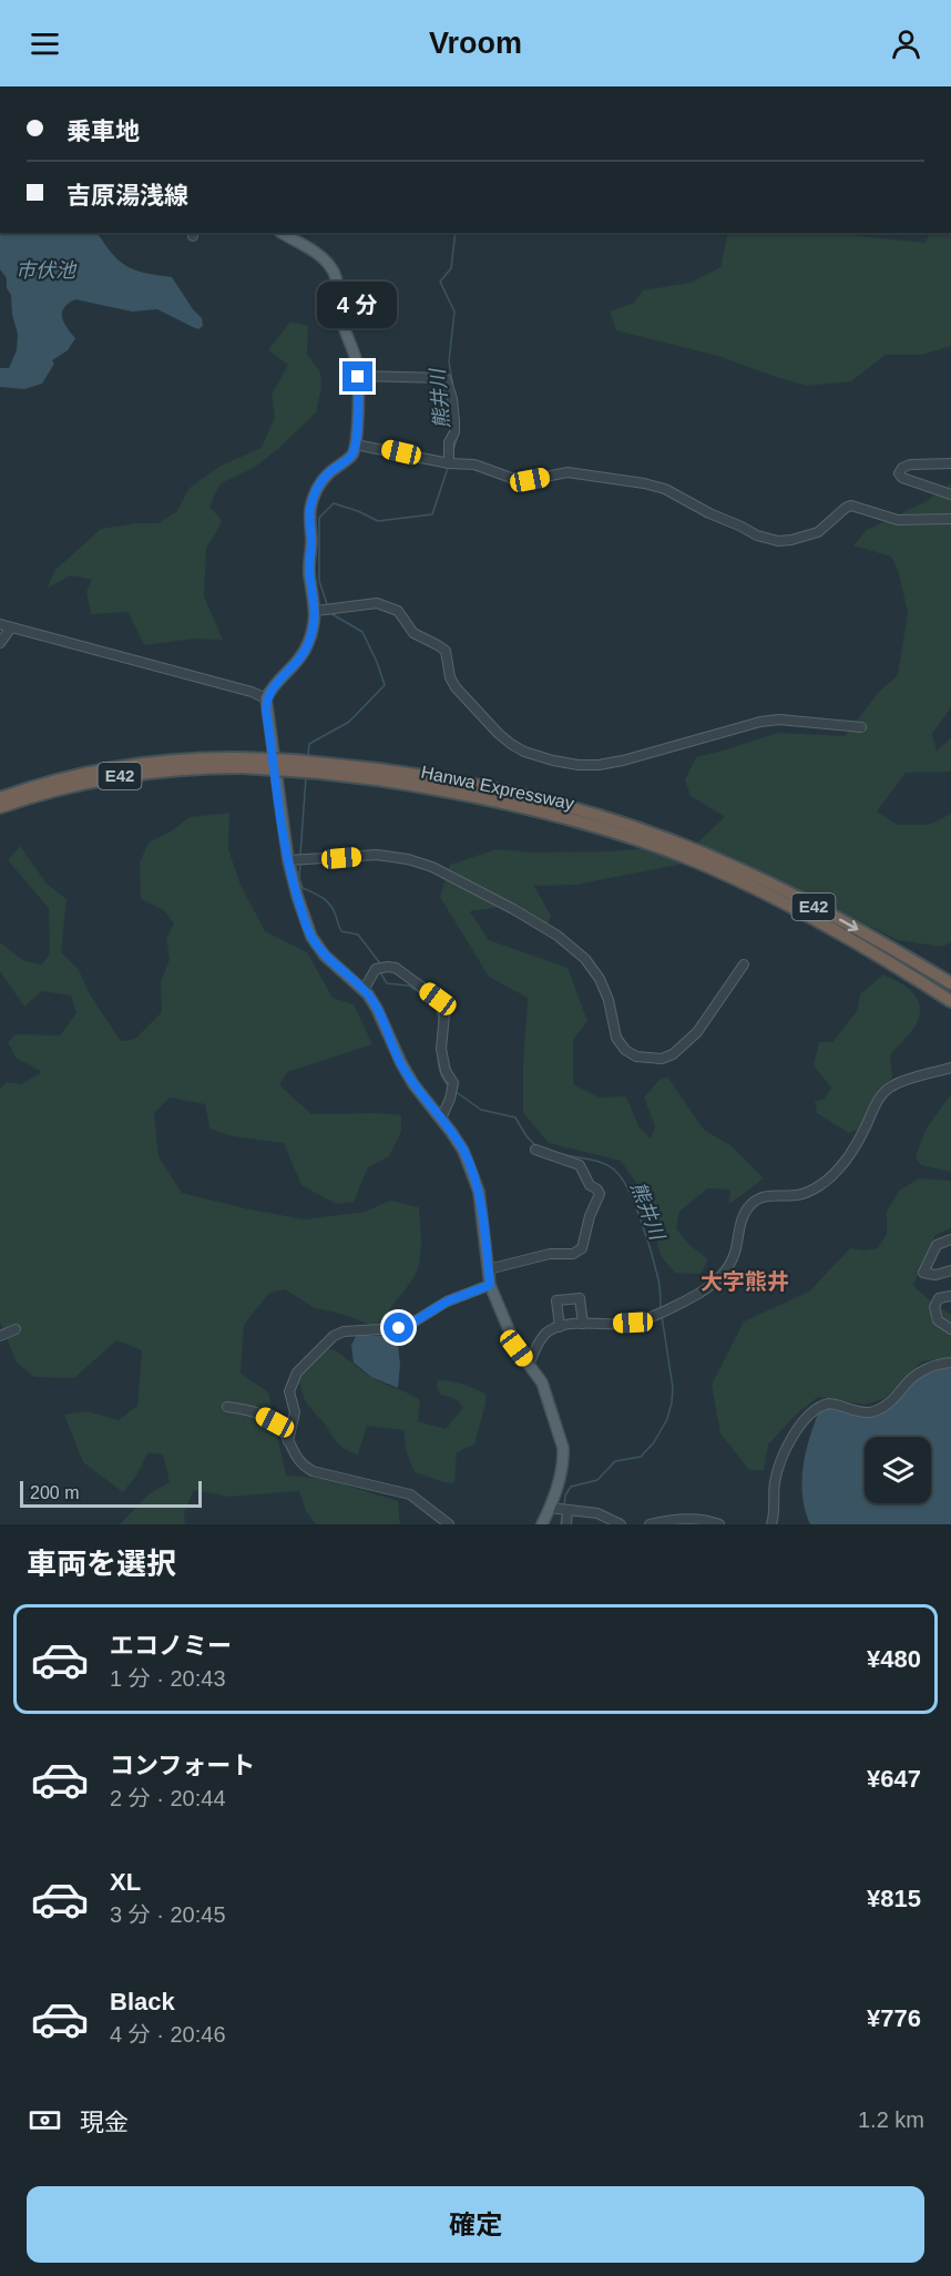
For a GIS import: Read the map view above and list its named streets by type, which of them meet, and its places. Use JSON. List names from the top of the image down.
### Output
{
  "streets": {
    "highway": ["E42", "Hanwa Expressway"]
  },
  "districts": ["大字熊井"],
  "water": ["市伏池", "熊井川"],
  "scale_bar": "200 m",
  "page": {
    "header": "Vroom",
    "banner": ["乗車地", "吉原湯浅線"],
    "bubble": "4 分",
    "scale": "200 m",
    "heading": "車両を選択",
    "list": [
      {
        "name": "エコノミー",
        "note": "1 分 · 20:43",
        "value": "¥480"
      },
      {
        "name": "コンフォート",
        "note": "2 分 · 20:44",
        "value": "¥647"
      },
      {
        "name": "XL",
        "note": "3 分 · 20:45",
        "value": "¥815"
      },
      {
        "name": "Black",
        "note": "4 分 · 20:46",
        "value": "¥776"
      }
    ],
    "pay": ["現金", "1.2 km"],
    "buttons": "確定"
  }
}
